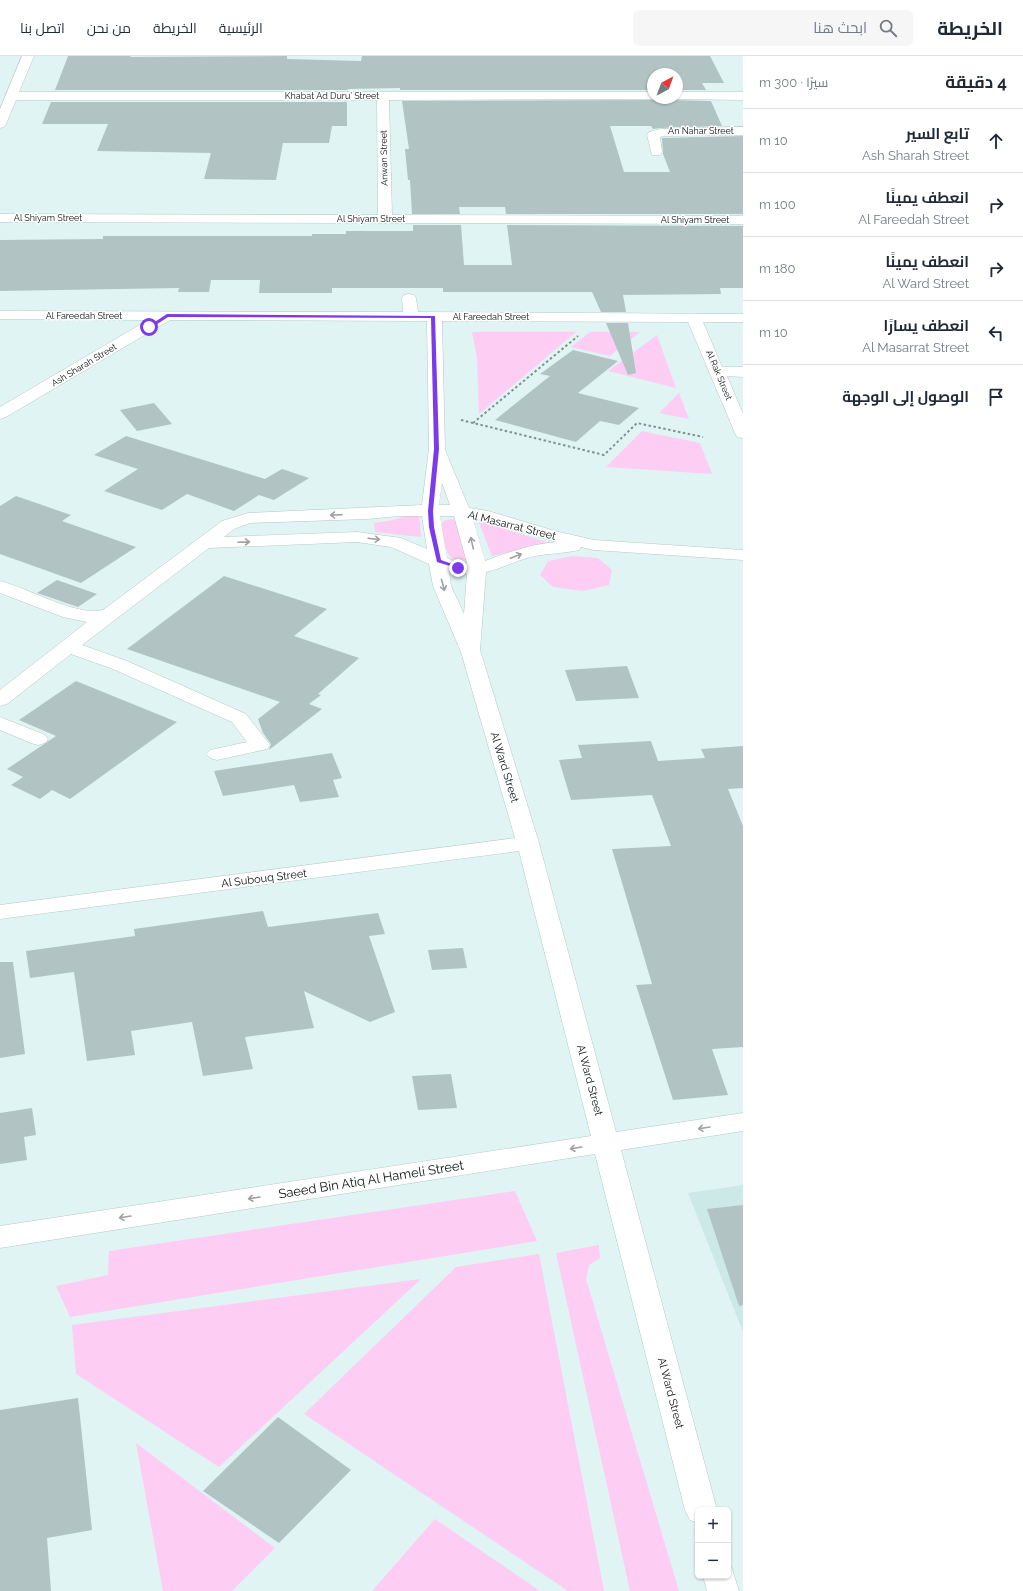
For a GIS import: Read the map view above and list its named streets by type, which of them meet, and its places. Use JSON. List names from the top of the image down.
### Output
{
  "streets": {
    "street": [
      "Khabat Ad Duru' Street",
      "An Nahar Street",
      "Anwan Street",
      "Al Shiyam Street",
      "Al Fareedah Street",
      "Ash Sharah Street",
      "Al Rak Street",
      "Al Masarrat Street",
      "Al Ward Street",
      "Al Subouq Street",
      "Saeed Bin Atiq Al Hameli Street"
    ]
  },
  "crossings": [
    ["Khabat Ad Duru' Street", "Anwan Street"],
    ["Anwan Street", "Al Shiyam Street"],
    ["Al Fareedah Street", "Ash Sharah Street"],
    ["Al Fareedah Street", "Al Rak Street"],
    ["Al Fareedah Street", "Al Ward Street"],
    ["Al Masarrat Street", "Al Ward Street"],
    ["Al Ward Street", "Al Subouq Street"],
    ["Al Ward Street", "Saeed Bin Atiq Al Hameli Street"]
  ],
  "one_way": ["Saeed Bin Atiq Al Hameli Street"],
  "north": "top right",
  "page": {
    "header": "الخريطة",
    "search": "ابحث هنا",
    "nav": [
      "الرئيسية",
      "الخريطة",
      "من نحن",
      "اتصل بنا"
    ],
    "heading": ["4 دقيقة", "سيرًا · 300 m"],
    "list": [
      ["تابع السير", "Ash Sharah Street", "10 m"],
      ["انعطف يمينًا", "Al Fareedah Street", "100 m"],
      ["انعطف يمينًا", "Al Ward Street", "180 m"],
      ["انعطف يسارًا", "Al Masarrat Street", "10 m"],
      "الوصول إلى الوجهة"
    ],
    "map_buttons": ["+", "−"]
  }
}
